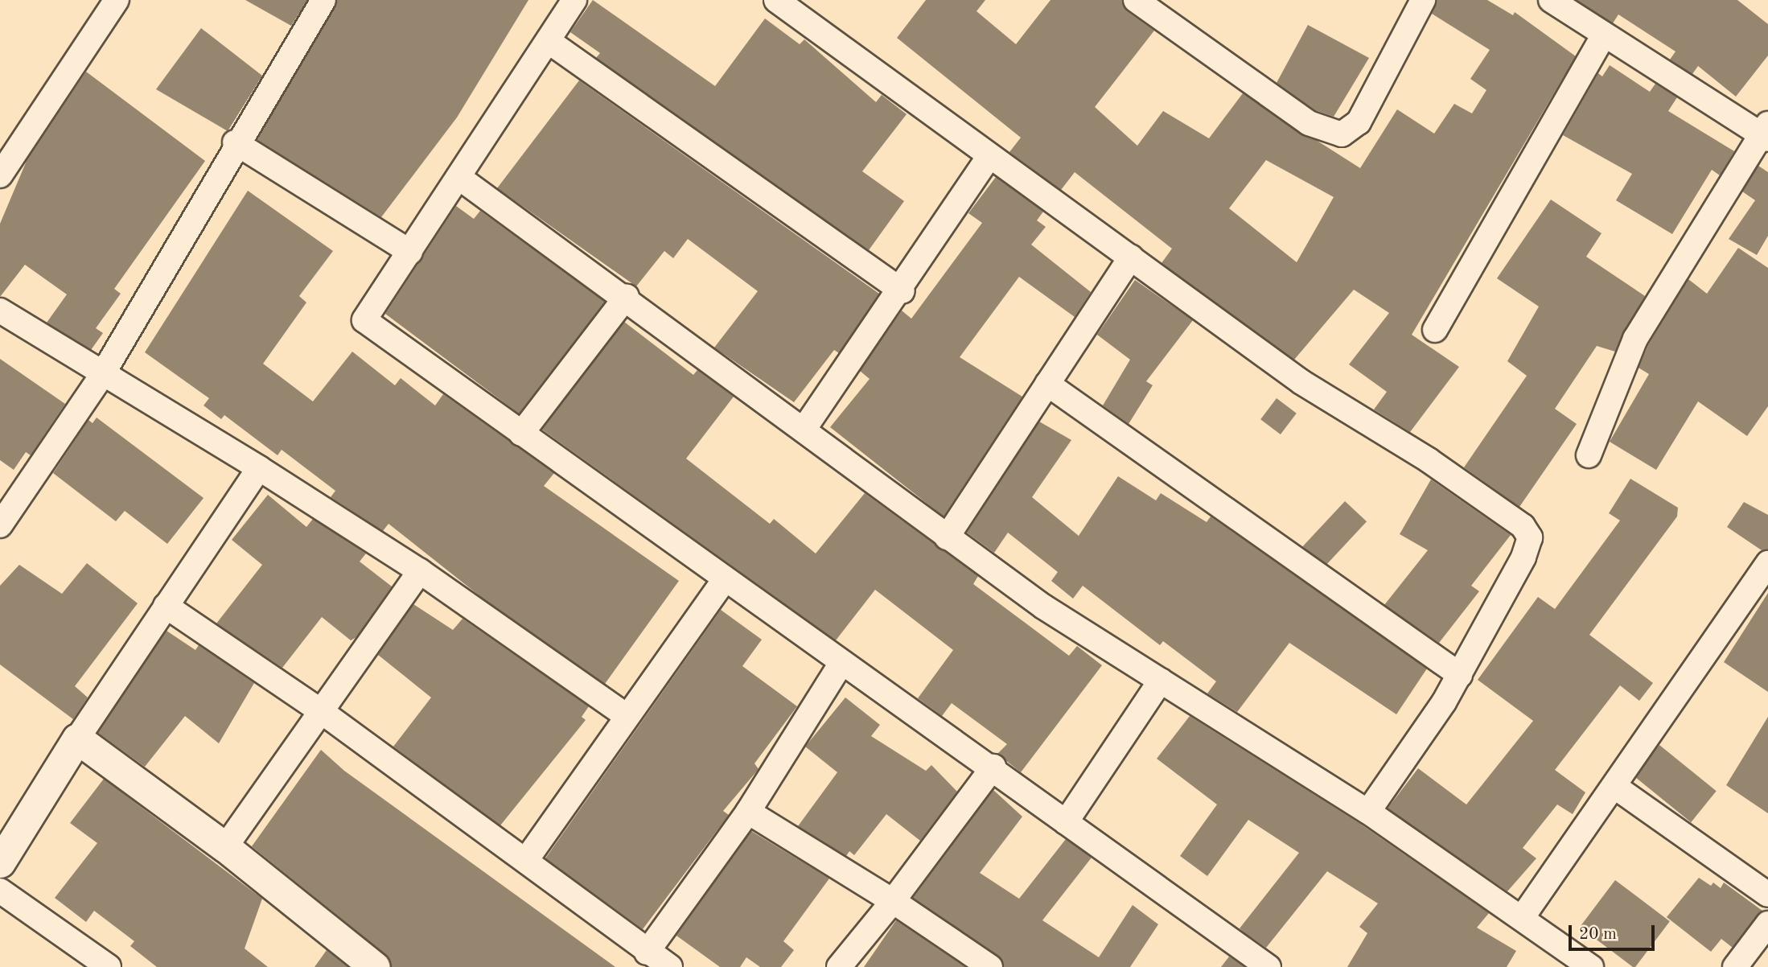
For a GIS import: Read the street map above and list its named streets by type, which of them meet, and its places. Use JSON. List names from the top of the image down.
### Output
{
  "scale_bar": "20 m"
}
